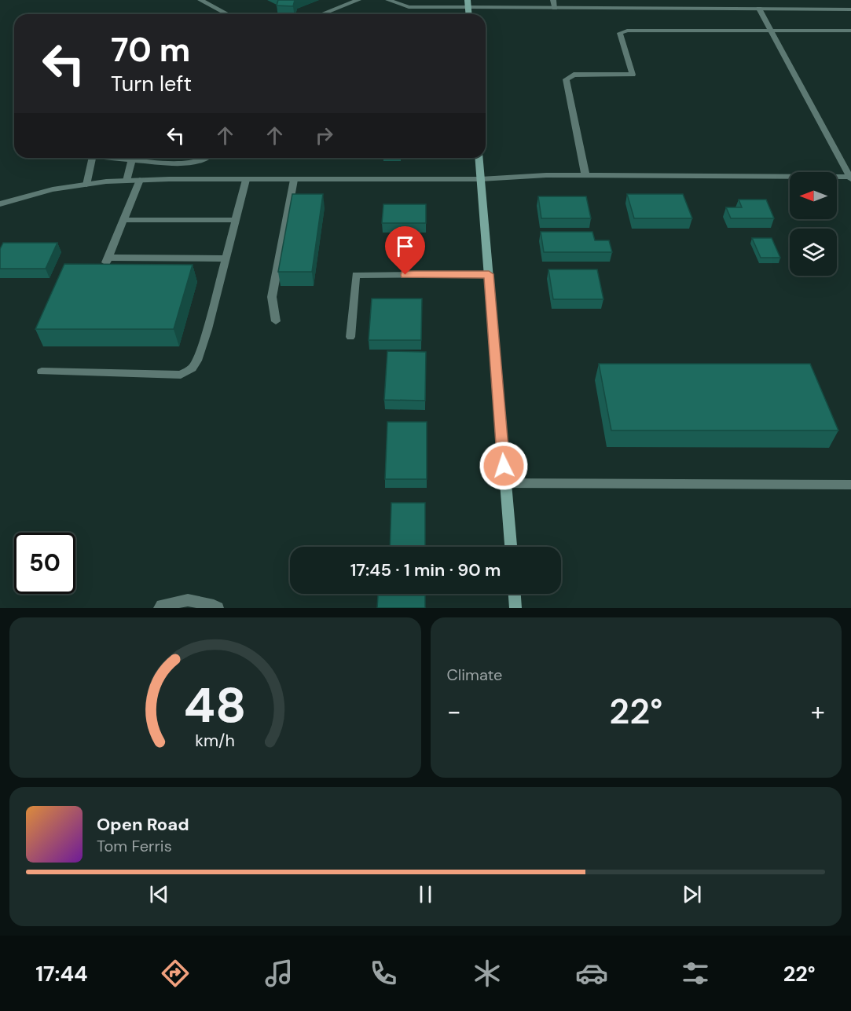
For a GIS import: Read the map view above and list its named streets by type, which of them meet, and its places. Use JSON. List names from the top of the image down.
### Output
{
  "north": "left",
  "page": {
    "turn": ["70 m", "Turn left"],
    "limit": "50",
    "trip": "17:45 · 1 min · 90 m",
    "tile": "Climate",
    "heat": ["−", "22°", "+"],
    "song": ["Open Road", "Tom Ferris"],
    "tabs": ["17:44", "22°"],
    "gauge": ["48", "km/h"]
  }
}
